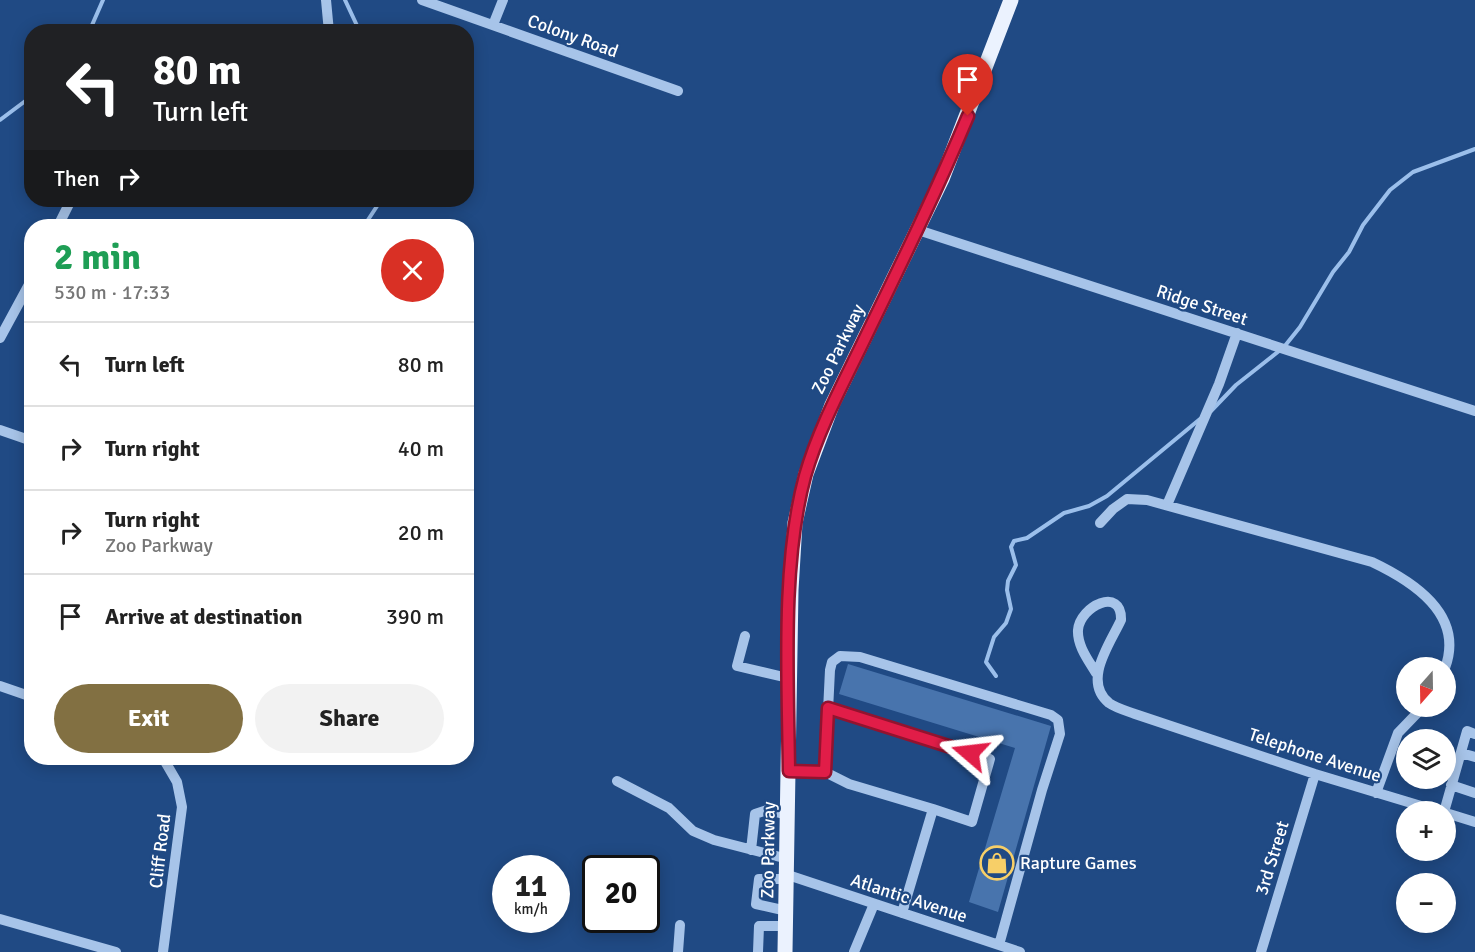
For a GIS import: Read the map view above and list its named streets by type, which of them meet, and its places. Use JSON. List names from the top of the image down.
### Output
{
  "streets": {
    "main road": ["Zoo Parkway"],
    "street": [
      "Colony Road",
      "Ridge Street",
      "Telephone Avenue",
      "Cliff Road",
      "3rd Street",
      "Atlantic Avenue"
    ]
  },
  "crossings": [
    ["Ridge Street", "Zoo Parkway"],
    ["Zoo Parkway", "Atlantic Avenue"],
    ["Telephone Avenue", "3rd Street"]
  ],
  "places": {
    "shop": ["Rapture Games"]
  },
  "north": "bottom",
  "page": {
    "turn": ["80 m", "Turn left"],
    "then": "Then",
    "heading": ["2 min", "530 m · 17:33"],
    "list": [
      {
        "name": "Turn left",
        "value": "80 m"
      },
      {
        "name": "Turn right",
        "value": "40 m"
      },
      {
        "name": "Turn right",
        "note": "Zoo Parkway",
        "value": "20 m"
      },
      {
        "name": "Arrive at destination",
        "value": "390 m"
      }
    ],
    "map_buttons": ["+", "−"],
    "buttons": ["Exit", "Share"],
    "speed": "11 km/h",
    "limit": "20"
  }
}
